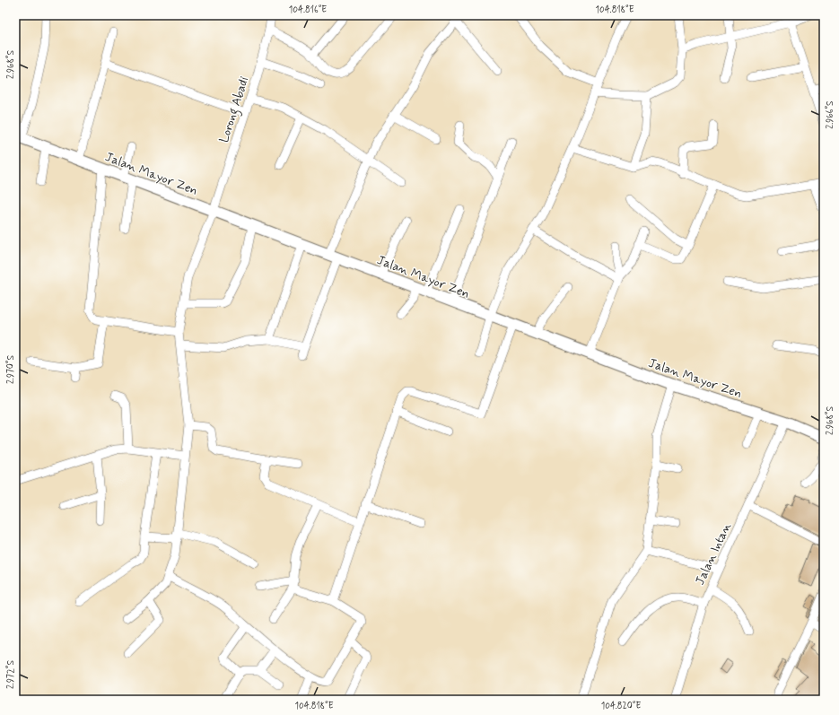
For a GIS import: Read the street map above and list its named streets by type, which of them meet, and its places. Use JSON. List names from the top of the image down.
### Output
{
  "streets": {
    "street": ["Lorong Abadi", "Jalan Mayor Zen", "Jalan Intan"]
  },
  "crossings": [
    ["Lorong Abadi", "Jalan Mayor Zen"],
    ["Jalan Mayor Zen", "Jalan Intan"]
  ],
  "coordinates": [
    "104.816°E",
    "104.818°E",
    "2.968°S",
    "2.966°S",
    "2.970°S",
    "2.972°S",
    "104.820°E"
  ]
}
